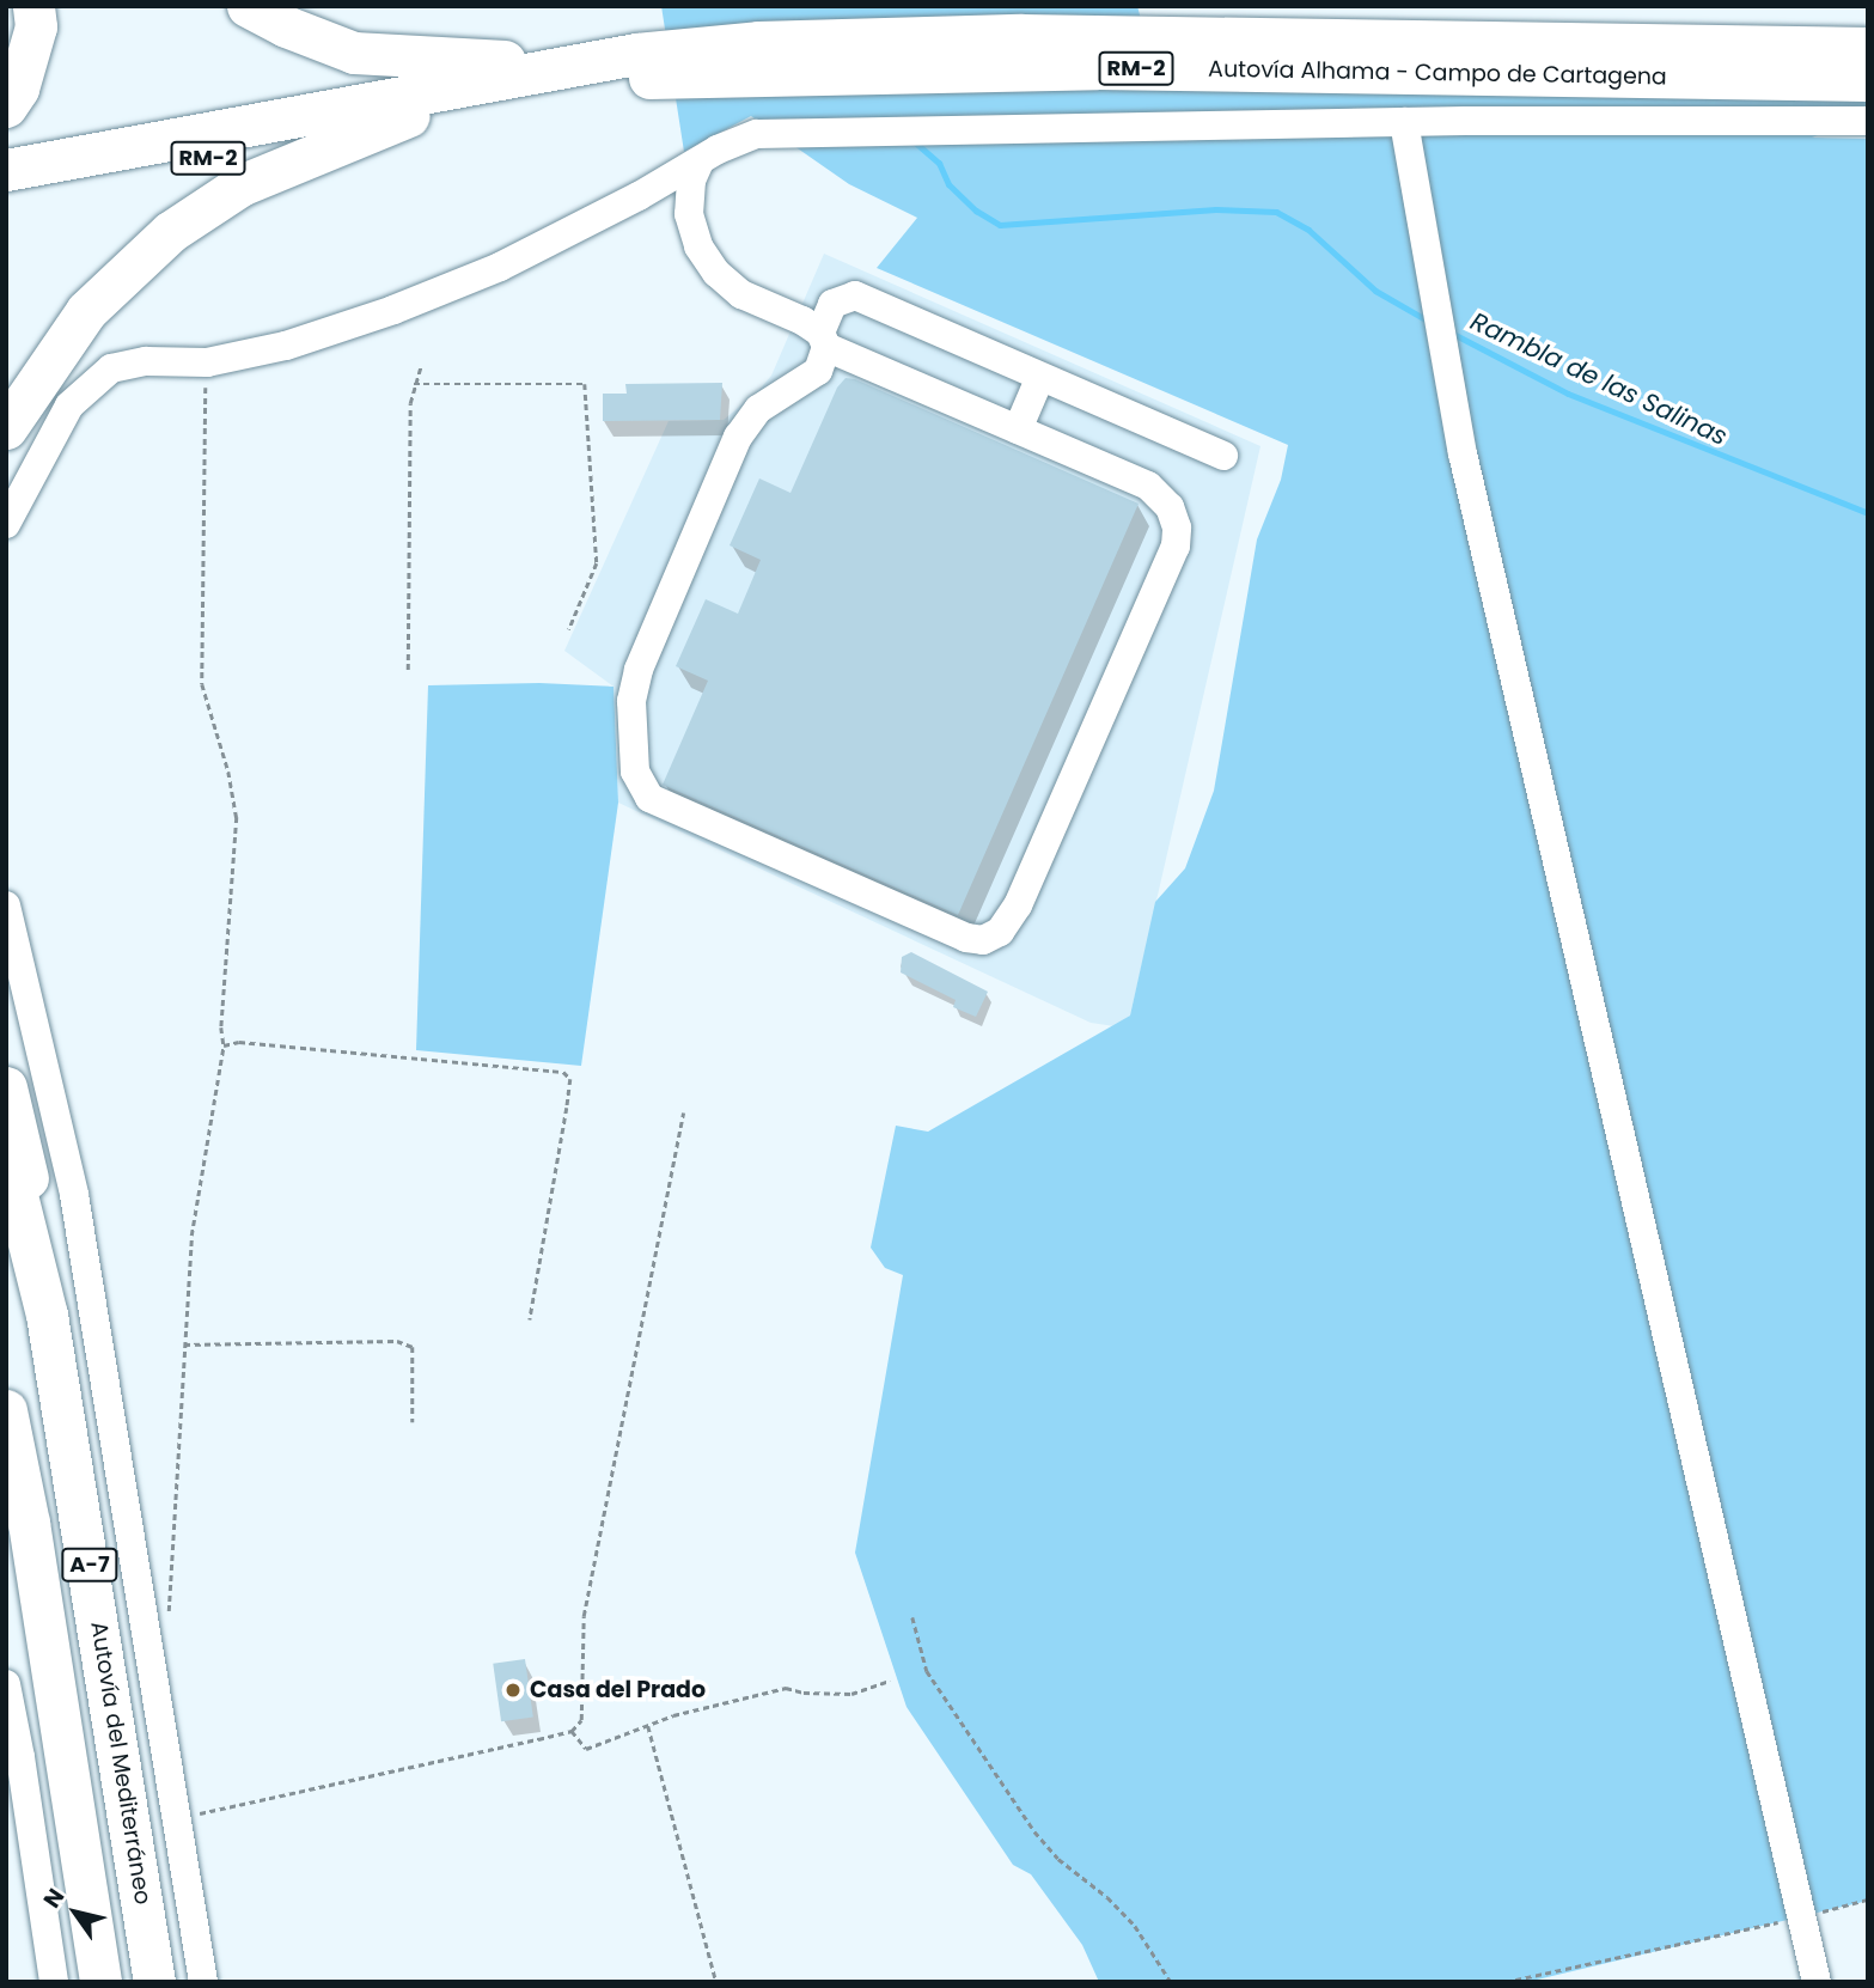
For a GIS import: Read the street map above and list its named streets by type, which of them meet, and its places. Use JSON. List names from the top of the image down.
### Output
{
  "streets": {
    "highway": [
      "RM-2",
      "Autovía Alhama - Campo de Cartagena",
      "A-7",
      "Autovía del Mediterráneo"
    ]
  },
  "crossings": [
    ["RM-2", "Autovía Alhama - Campo de Cartagena"]
  ],
  "water": ["Rambla de las Salinas"],
  "places": ["Casa del Prado"],
  "north": "top left"
}
